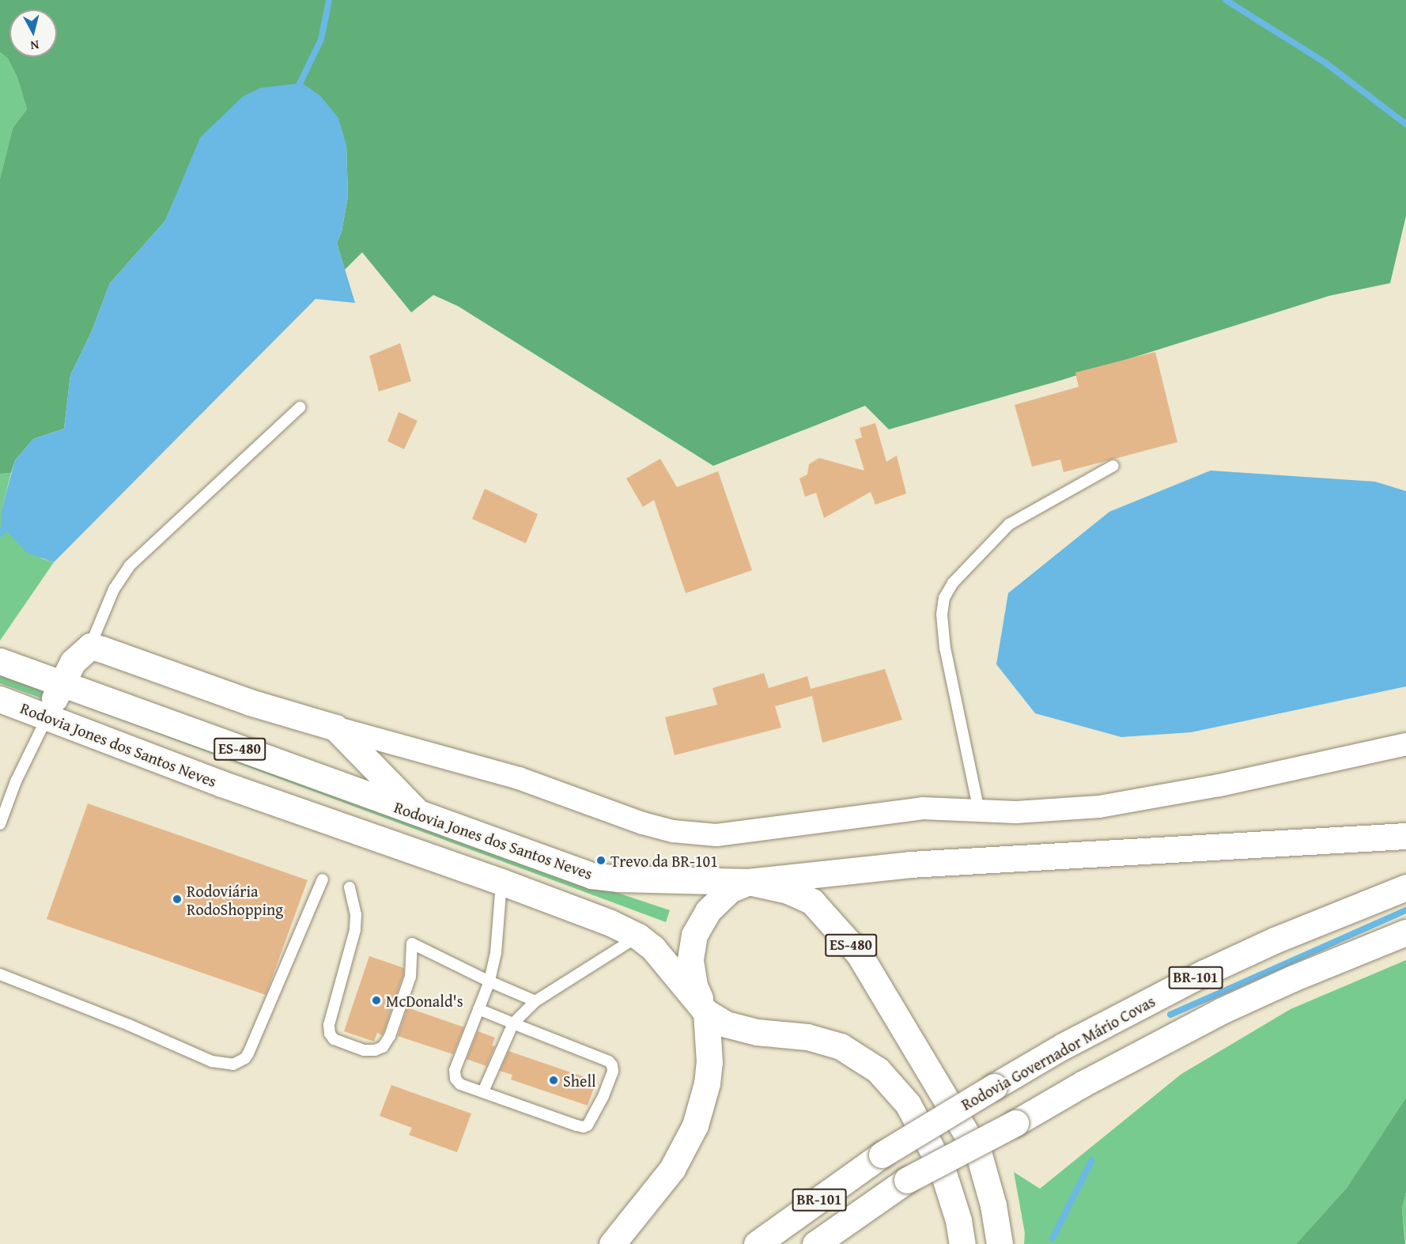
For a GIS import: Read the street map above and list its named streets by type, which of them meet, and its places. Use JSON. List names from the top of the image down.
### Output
{
  "streets": {
    "main road": [
      "Rodovia Jones dos Santos Neves",
      "ES-480",
      "BR-101",
      "Rodovia Governador Mário Covas"
    ]
  },
  "places": [
    "Trevo da BR-101",
    "Rodoviária RodoShopping",
    "McDonald's",
    "Shell"
  ],
  "north": "bottom"
}
